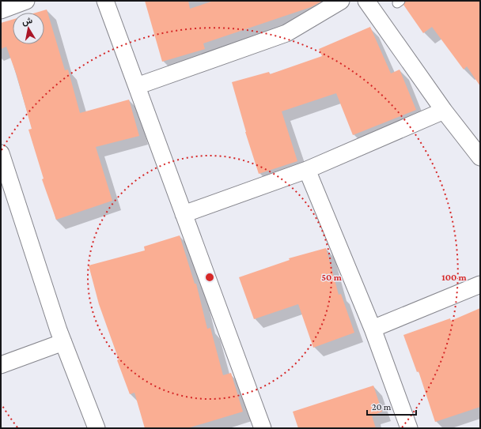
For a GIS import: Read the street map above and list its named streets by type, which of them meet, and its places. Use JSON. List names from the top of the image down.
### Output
{
  "scale_bar": "20 m",
  "north": "top",
  "rings": ["50 m", "100 m"]
}
